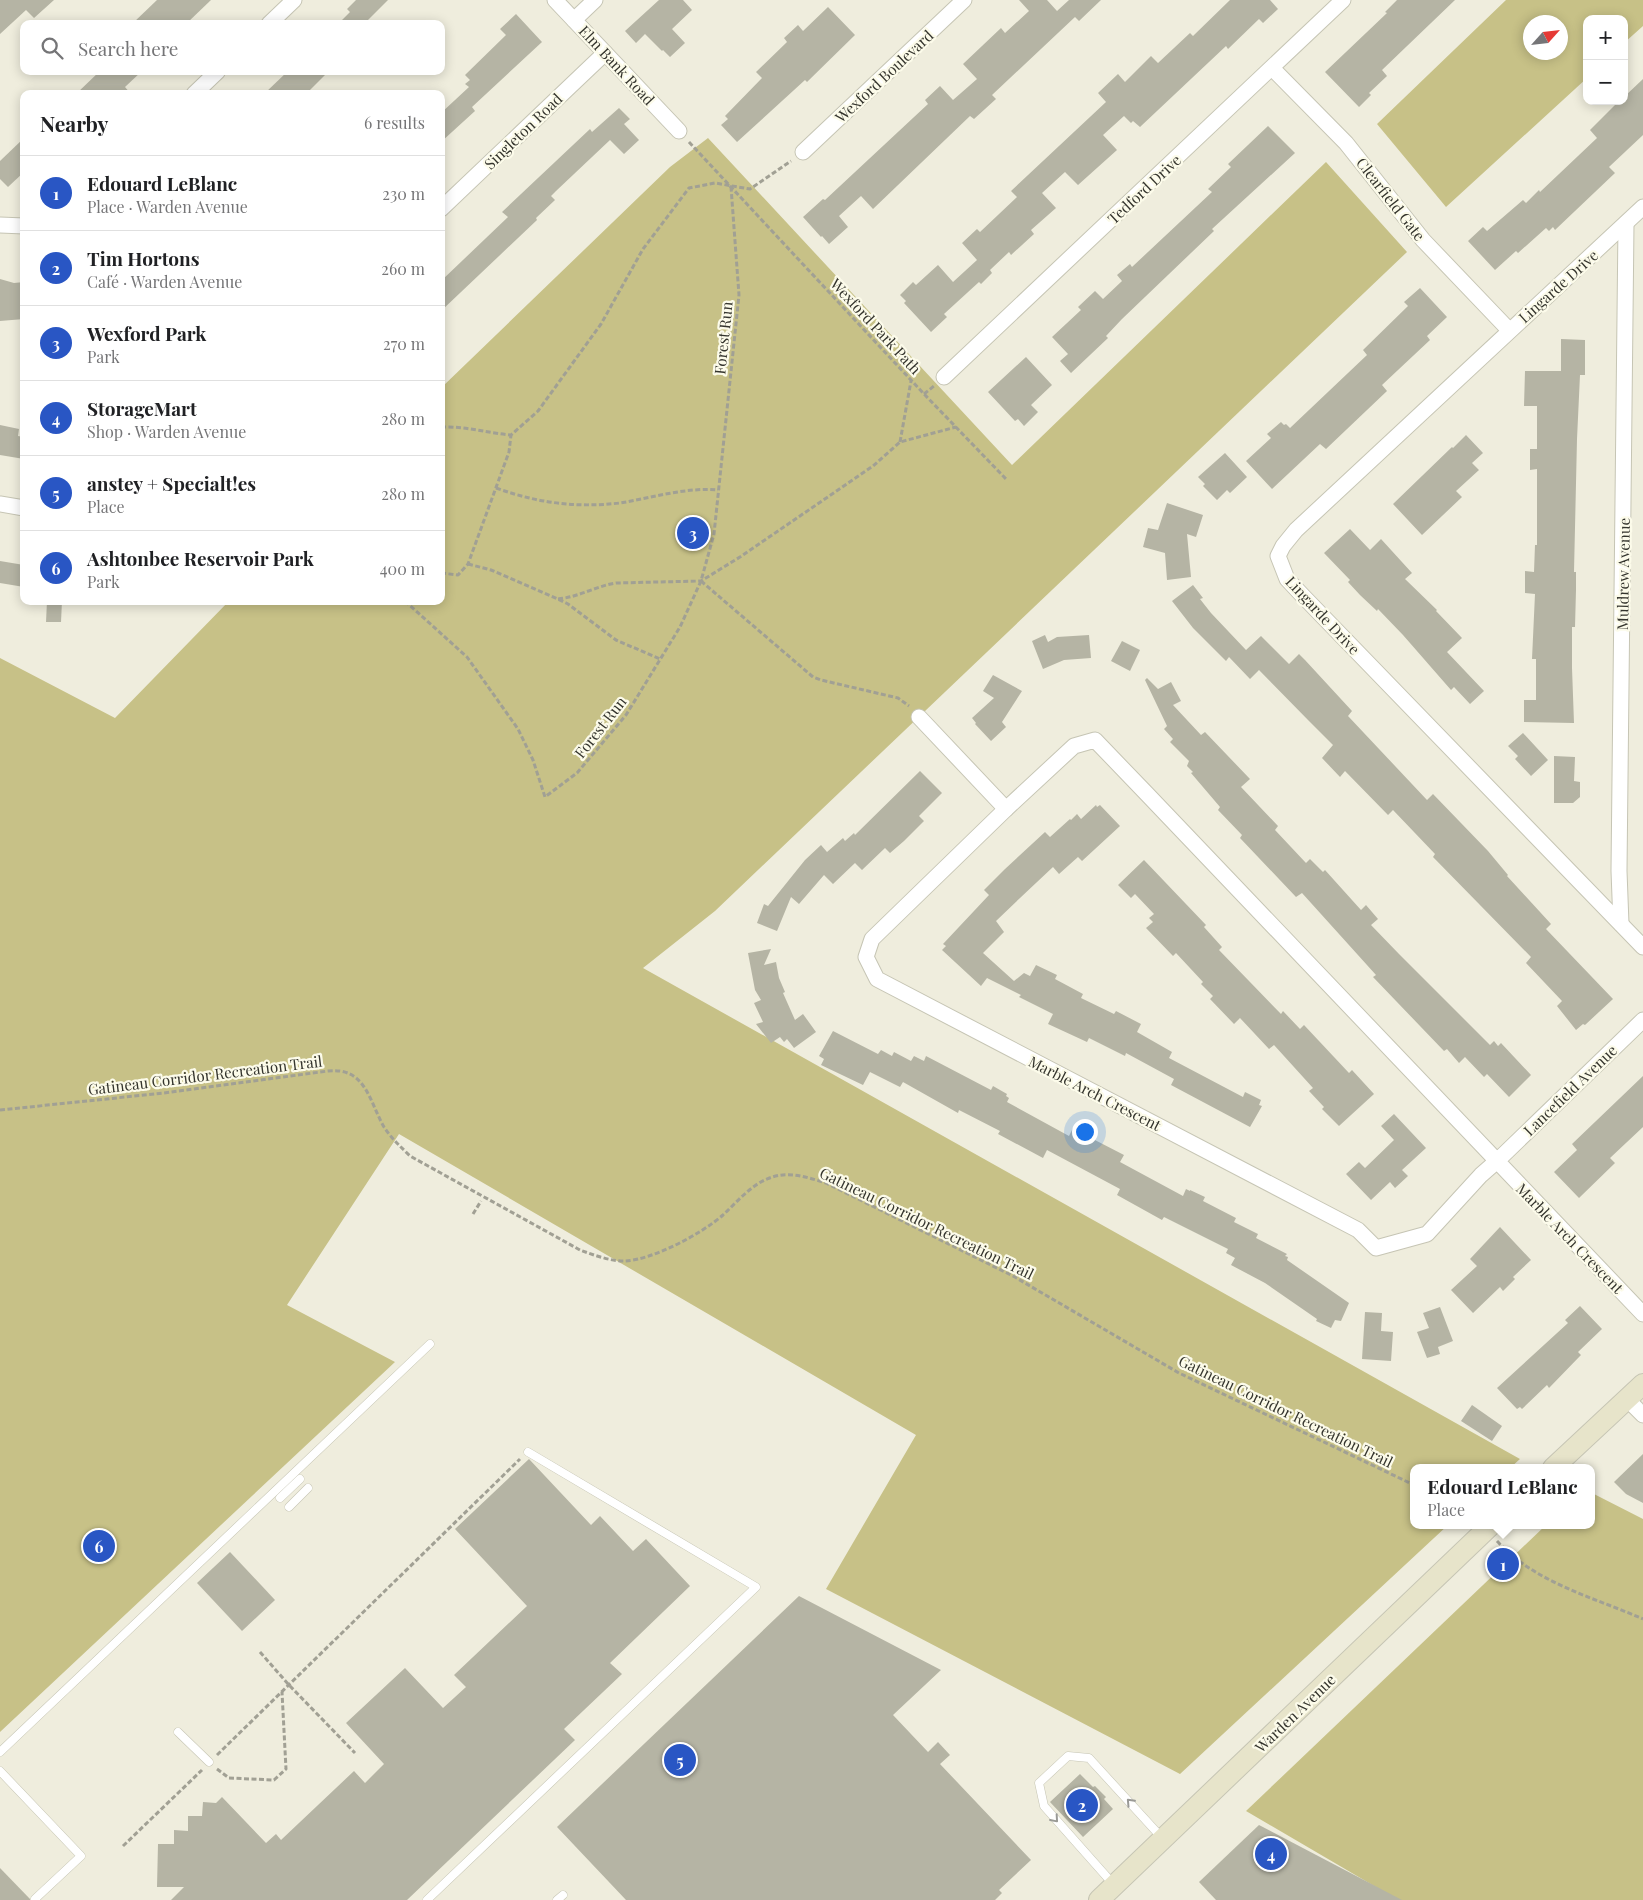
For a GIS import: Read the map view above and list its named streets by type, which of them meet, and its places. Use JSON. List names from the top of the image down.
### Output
{
  "streets": {
    "main road": ["Warden Avenue"],
    "street": [
      "Elm Bank Road",
      "Wexford Boulevard",
      "Singleton Road",
      "Tedford Drive",
      "Clearfield Gate",
      "Lingarde Drive",
      "Muldrew Avenue",
      "Lancefield Avenue",
      "Marble Arch Crescent"
    ],
    "path": ["Wexford Park Path", "Forest Run", "Gatineau Corridor Recreation Trail"]
  },
  "crossings": [
    ["Elm Bank Road", "Singleton Road"],
    ["Elm Bank Road", "Wexford Park Path"],
    ["Tedford Drive", "Clearfield Gate"],
    ["Clearfield Gate", "Lingarde Drive"],
    ["Lingarde Drive", "Muldrew Avenue"],
    ["Wexford Park Path", "Forest Run"],
    ["Lancefield Avenue", "Marble Arch Crescent"]
  ],
  "north": "top right",
  "page": {
    "map_buttons": ["+", "−"],
    "search": "Search here",
    "heading": ["Nearby", "6 results"],
    "list": [
      {
        "mark": "1",
        "name": "Edouard LeBlanc",
        "note": "Place · Warden Avenue",
        "value": "230 m"
      },
      {
        "mark": "2",
        "name": "Tim Hortons",
        "note": "Café · Warden Avenue",
        "value": "260 m"
      },
      {
        "mark": "3",
        "name": "Wexford Park",
        "note": "Park",
        "value": "270 m"
      },
      {
        "mark": "4",
        "name": "StorageMart",
        "note": "Shop · Warden Avenue",
        "value": "280 m"
      },
      {
        "mark": "5",
        "name": "anstey + Specialt!es",
        "note": "Place",
        "value": "280 m"
      },
      {
        "mark": "6",
        "name": "Ashtonbee Reservoir Park",
        "note": "Park",
        "value": "400 m"
      }
    ],
    "pins": [
      "3",
      "6",
      "1",
      "5",
      "2",
      "4"
    ],
    "popup": ["Edouard LeBlanc", "Place"]
  }
}
